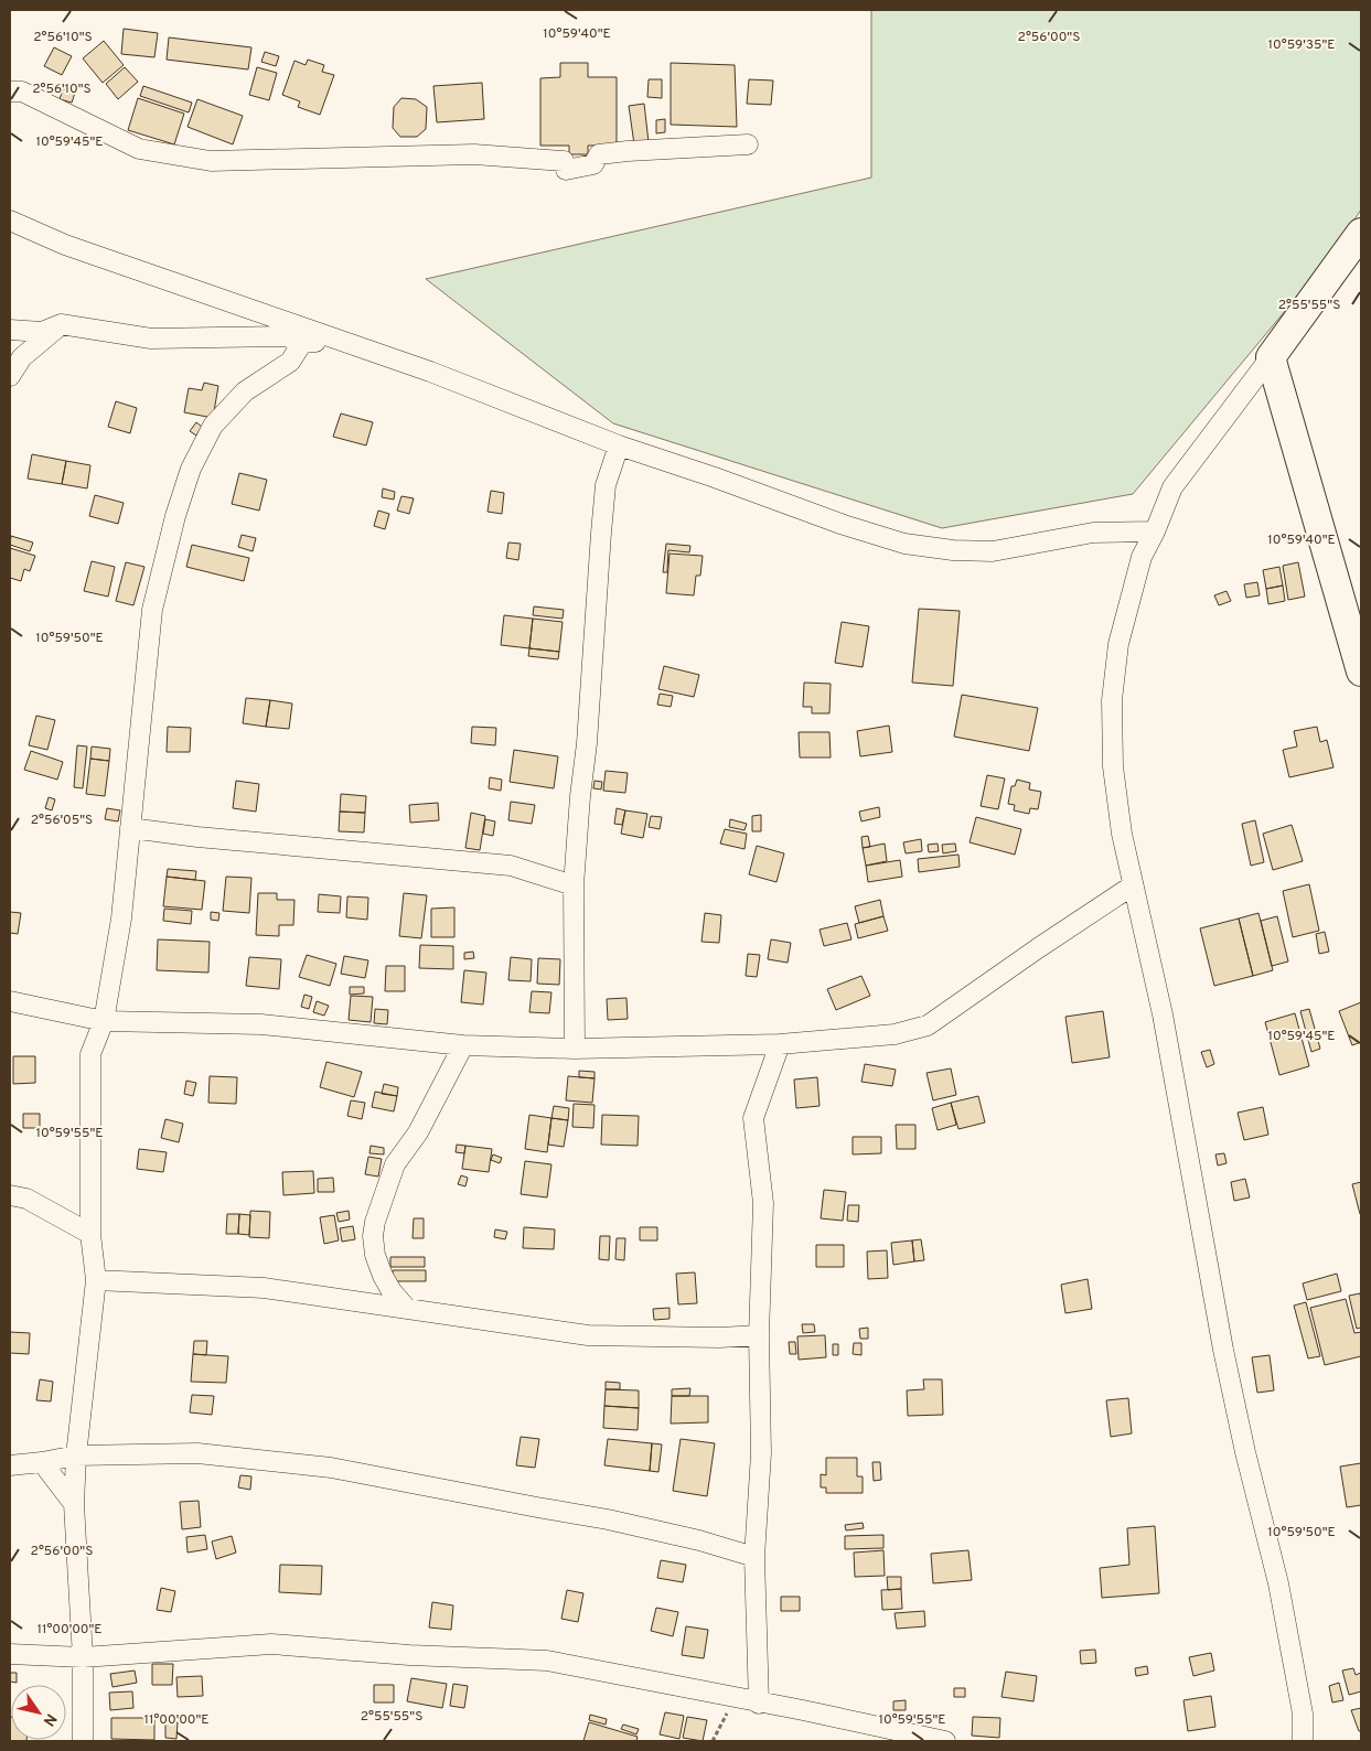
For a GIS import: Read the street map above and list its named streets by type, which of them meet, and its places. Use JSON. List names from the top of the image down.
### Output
{
  "north": "bottom right",
  "coordinates": [
    "10°59'40\"E",
    "2°56'10\"S",
    "2°56'00\"S",
    "10°59'35\"E",
    "10°59'45\"E",
    "2°55'55\"S",
    "10°59'50\"E",
    "2°56'05\"S",
    "10°59'55\"E",
    "11°00'00\"E"
  ]
}
